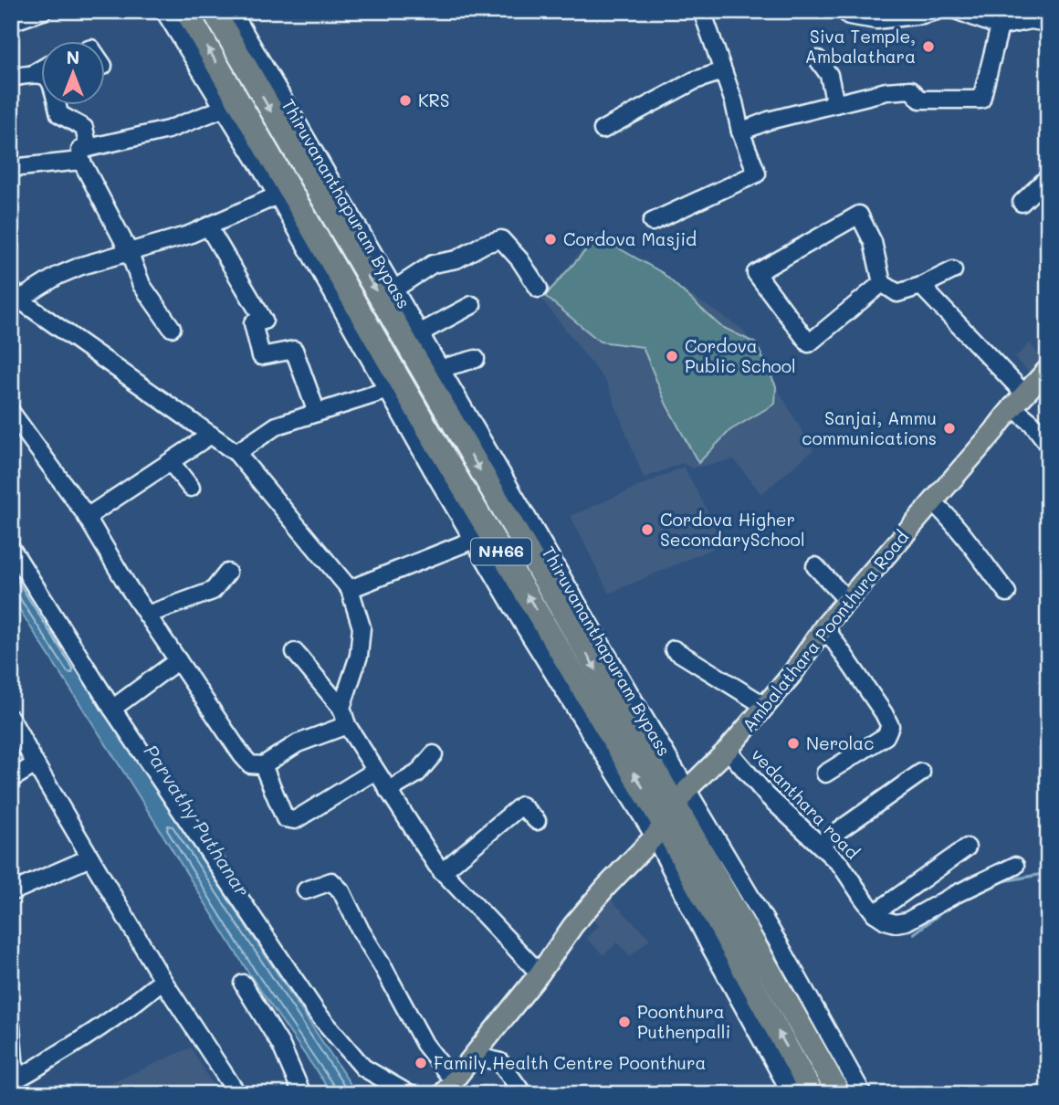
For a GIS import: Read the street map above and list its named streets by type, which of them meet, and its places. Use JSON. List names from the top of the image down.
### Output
{
  "streets": {
    "highway": ["Thiruvananthapuram Bypass", "NH66"],
    "main road": ["Ambalathara Poonthura Road"],
    "street": ["vedanthara road"]
  },
  "crossings": [
    ["Thiruvananthapuram Bypass", "Ambalathara Poonthura Road"],
    ["Ambalathara Poonthura Road", "vedanthara road"]
  ],
  "water": ["Parvathy Puthanar"],
  "places": [
    "Siva Temple, Ambalathara",
    "KRS",
    "Cordova Masjid",
    "Cordova Public School",
    "Sanjai, Ammu communications",
    "Cordova Higher SecondarySchool",
    "Nerolac",
    "Poonthura Puthenpalli",
    "Family Health Centre Poonthura"
  ],
  "north": "top"
}
